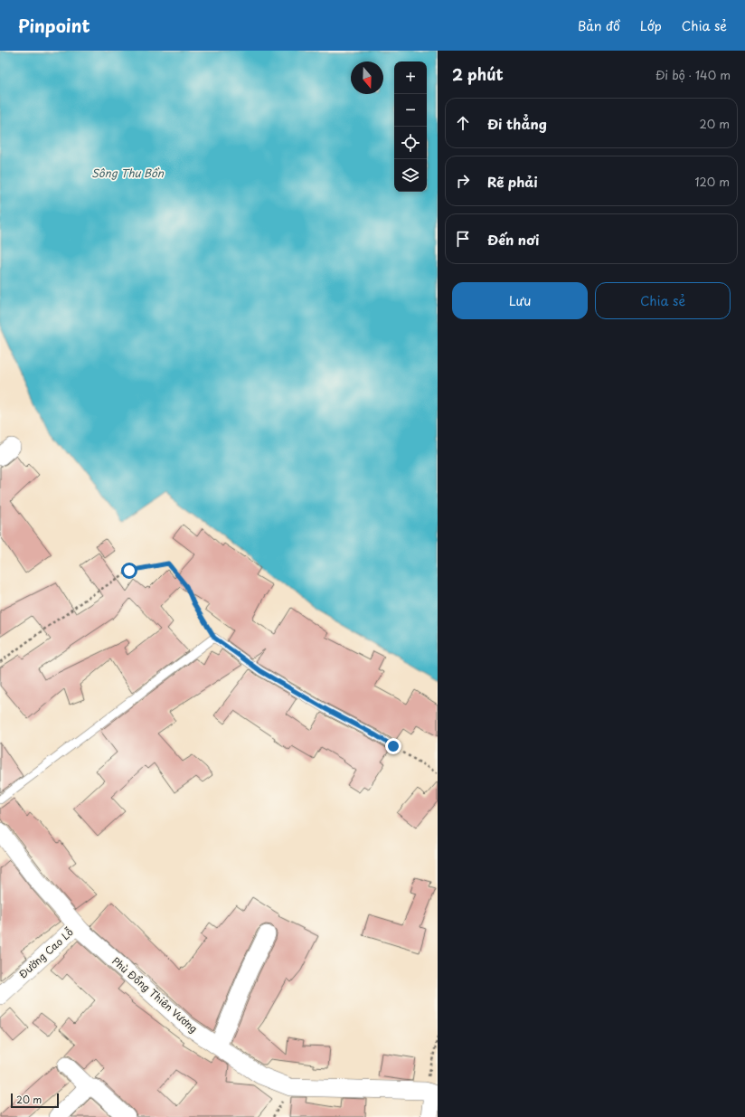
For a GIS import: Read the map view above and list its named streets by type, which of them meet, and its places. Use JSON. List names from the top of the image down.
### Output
{
  "streets": {
    "street": ["Đường Cao Lỗ", "Phù Đổng Thiên Vương"]
  },
  "crossings": [
    ["Đường Cao Lỗ", "Phù Đổng Thiên Vương"]
  ],
  "water": ["Sông Thu Bồn"],
  "scale_bar": "20 m",
  "north": "bottom",
  "page": {
    "header": "Pinpoint",
    "nav": ["Bản đồ", "Lớp", "Chia sẻ"],
    "heading": ["2 phút", "Đi bộ · 140 m"],
    "map_buttons": ["+", "−"],
    "list": [
      ["Đi thẳng", "20 m"],
      ["Rẽ phải", "120 m"],
      "Đến nơi"
    ],
    "buttons": ["Lưu", "Chia sẻ"],
    "scale": "20 m"
  }
}
